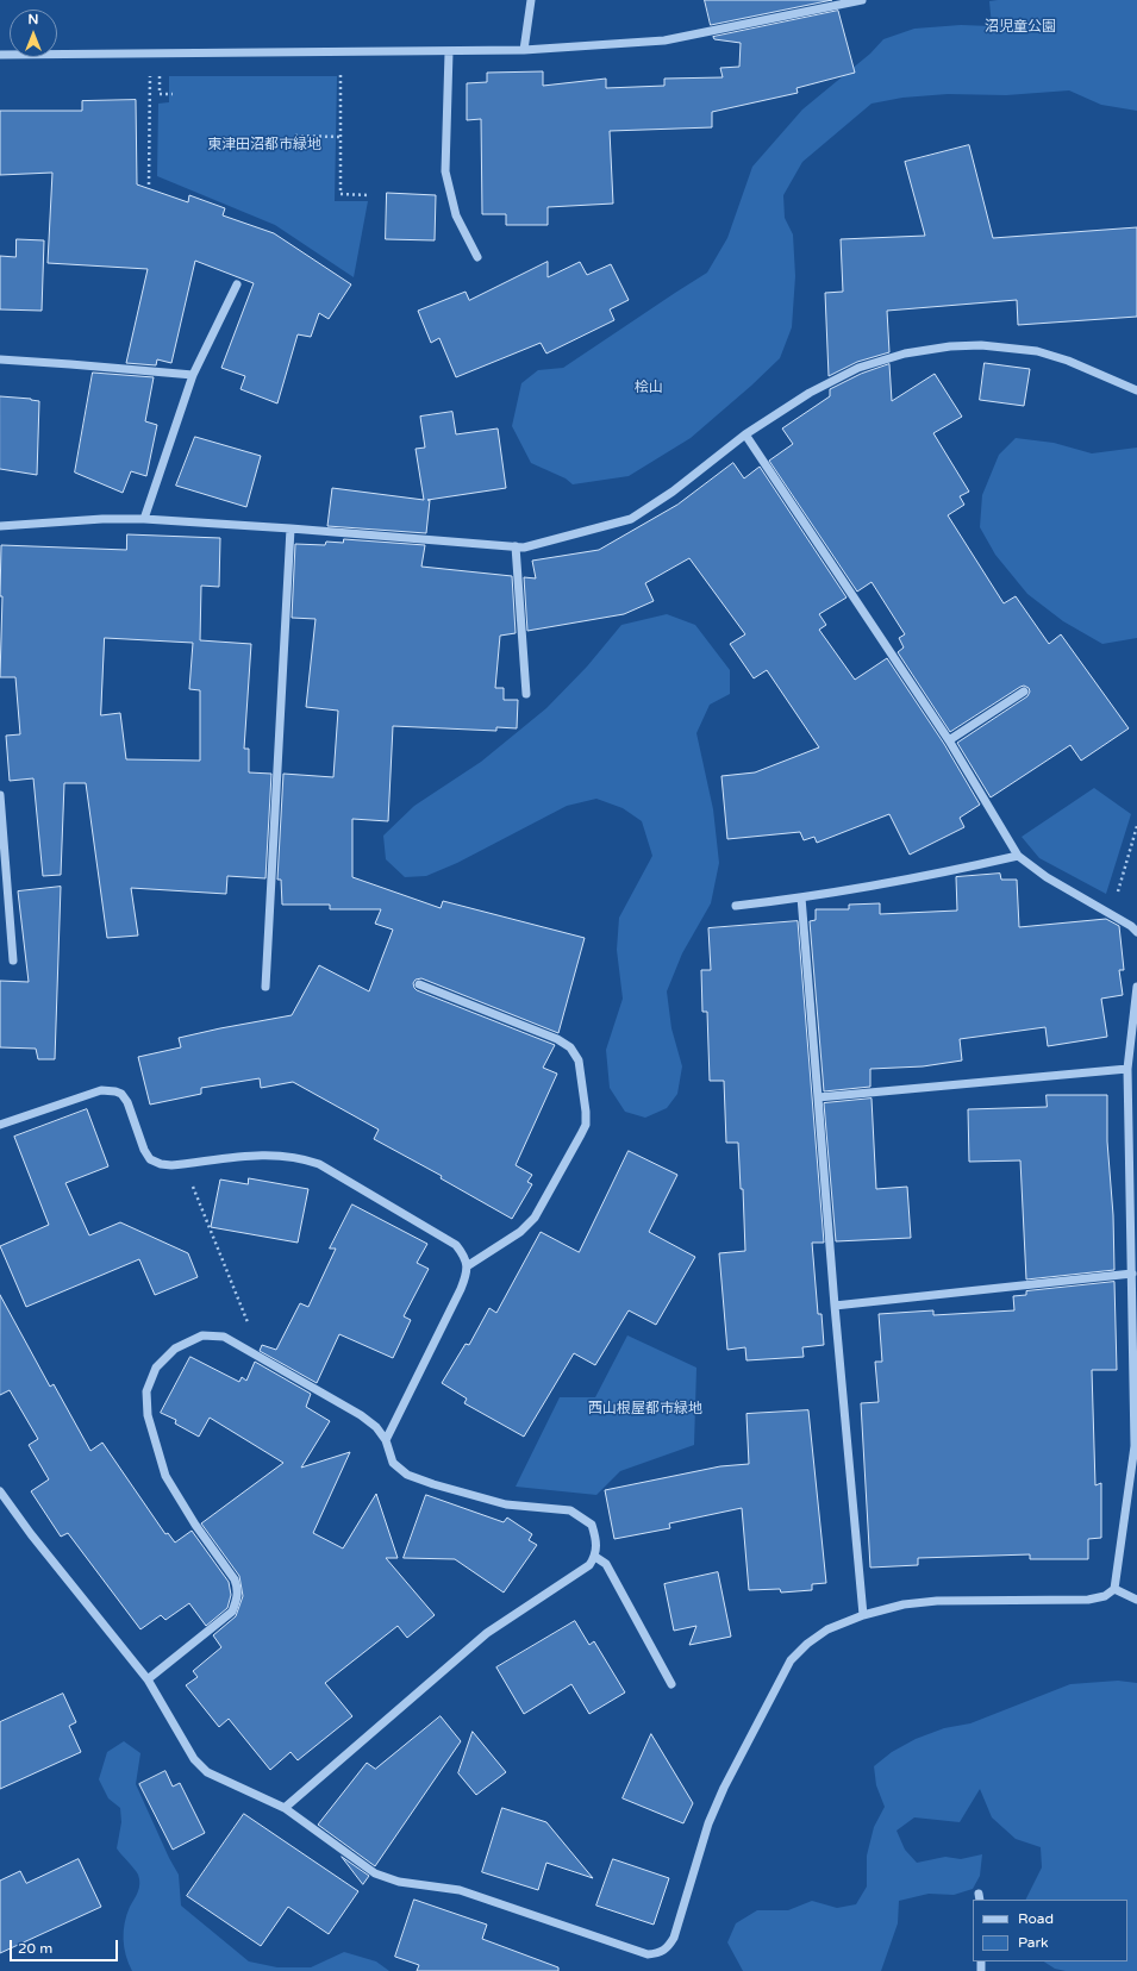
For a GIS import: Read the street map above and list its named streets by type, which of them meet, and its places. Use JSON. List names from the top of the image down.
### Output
{
  "parks": [
    "沼児童公園",
    "東津田沼都市緑地",
    "桧山",
    "西山根屋都市緑地"
  ],
  "legend": ["Road", "Park"],
  "scale_bar": "20 m",
  "north": "top"
}
